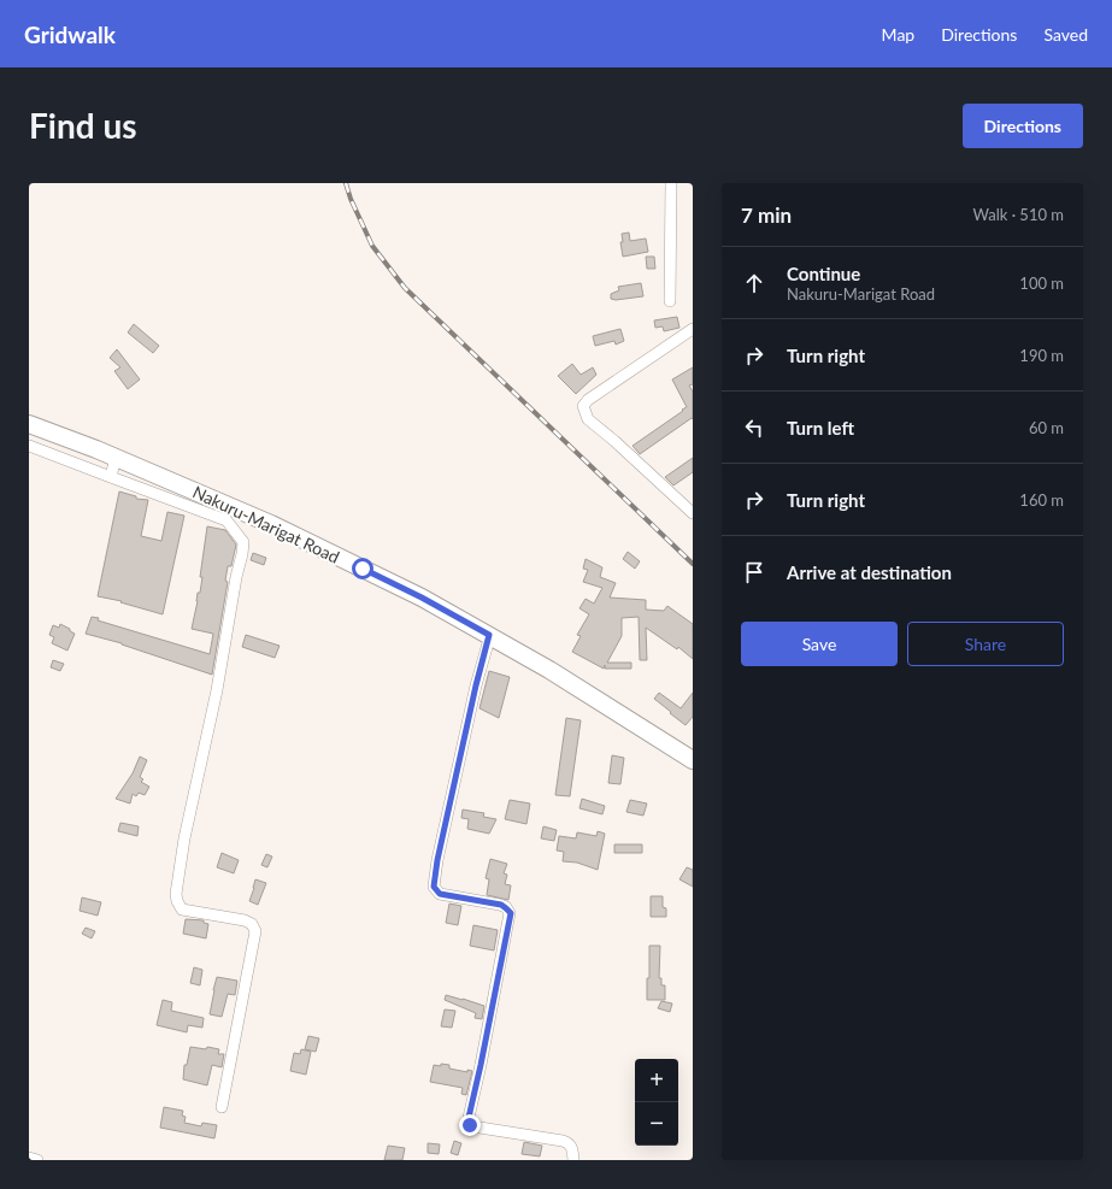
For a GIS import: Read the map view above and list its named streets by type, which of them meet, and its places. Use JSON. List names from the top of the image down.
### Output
{
  "streets": {
    "main road": ["Nakuru-Marigat Road"]
  },
  "page": {
    "header": "Gridwalk",
    "nav": ["Map", "Directions", "Saved"],
    "buttons": [
      "Directions",
      ["Save", "Share"]
    ],
    "title": "Find us",
    "heading": ["7 min", "Walk · 510 m"],
    "list": [
      ["Continue", "Nakuru-Marigat Road", "100 m"],
      ["Turn right", "190 m"],
      ["Turn left", "60 m"],
      ["Turn right", "160 m"],
      "Arrive at destination"
    ],
    "map_buttons": ["+", "−"]
  }
}
